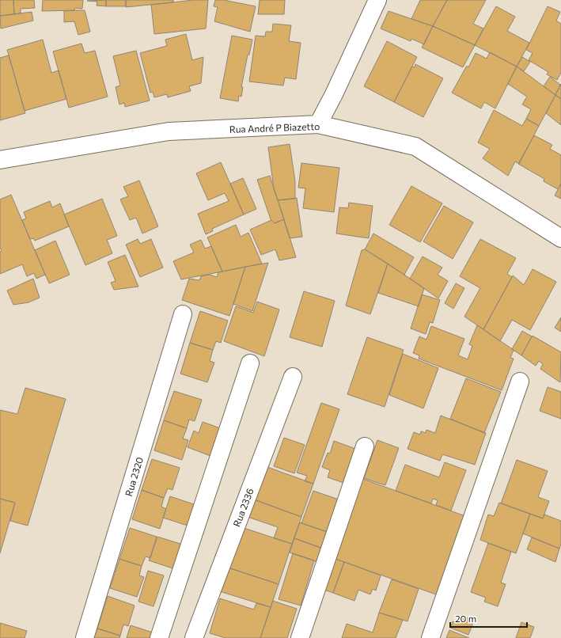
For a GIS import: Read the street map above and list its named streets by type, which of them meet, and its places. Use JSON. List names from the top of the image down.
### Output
{
  "streets": {
    "street": ["Rua André P Biazetto", "Rua 2320", "Rua 2336"]
  },
  "scale_bar": "20 m"
}
